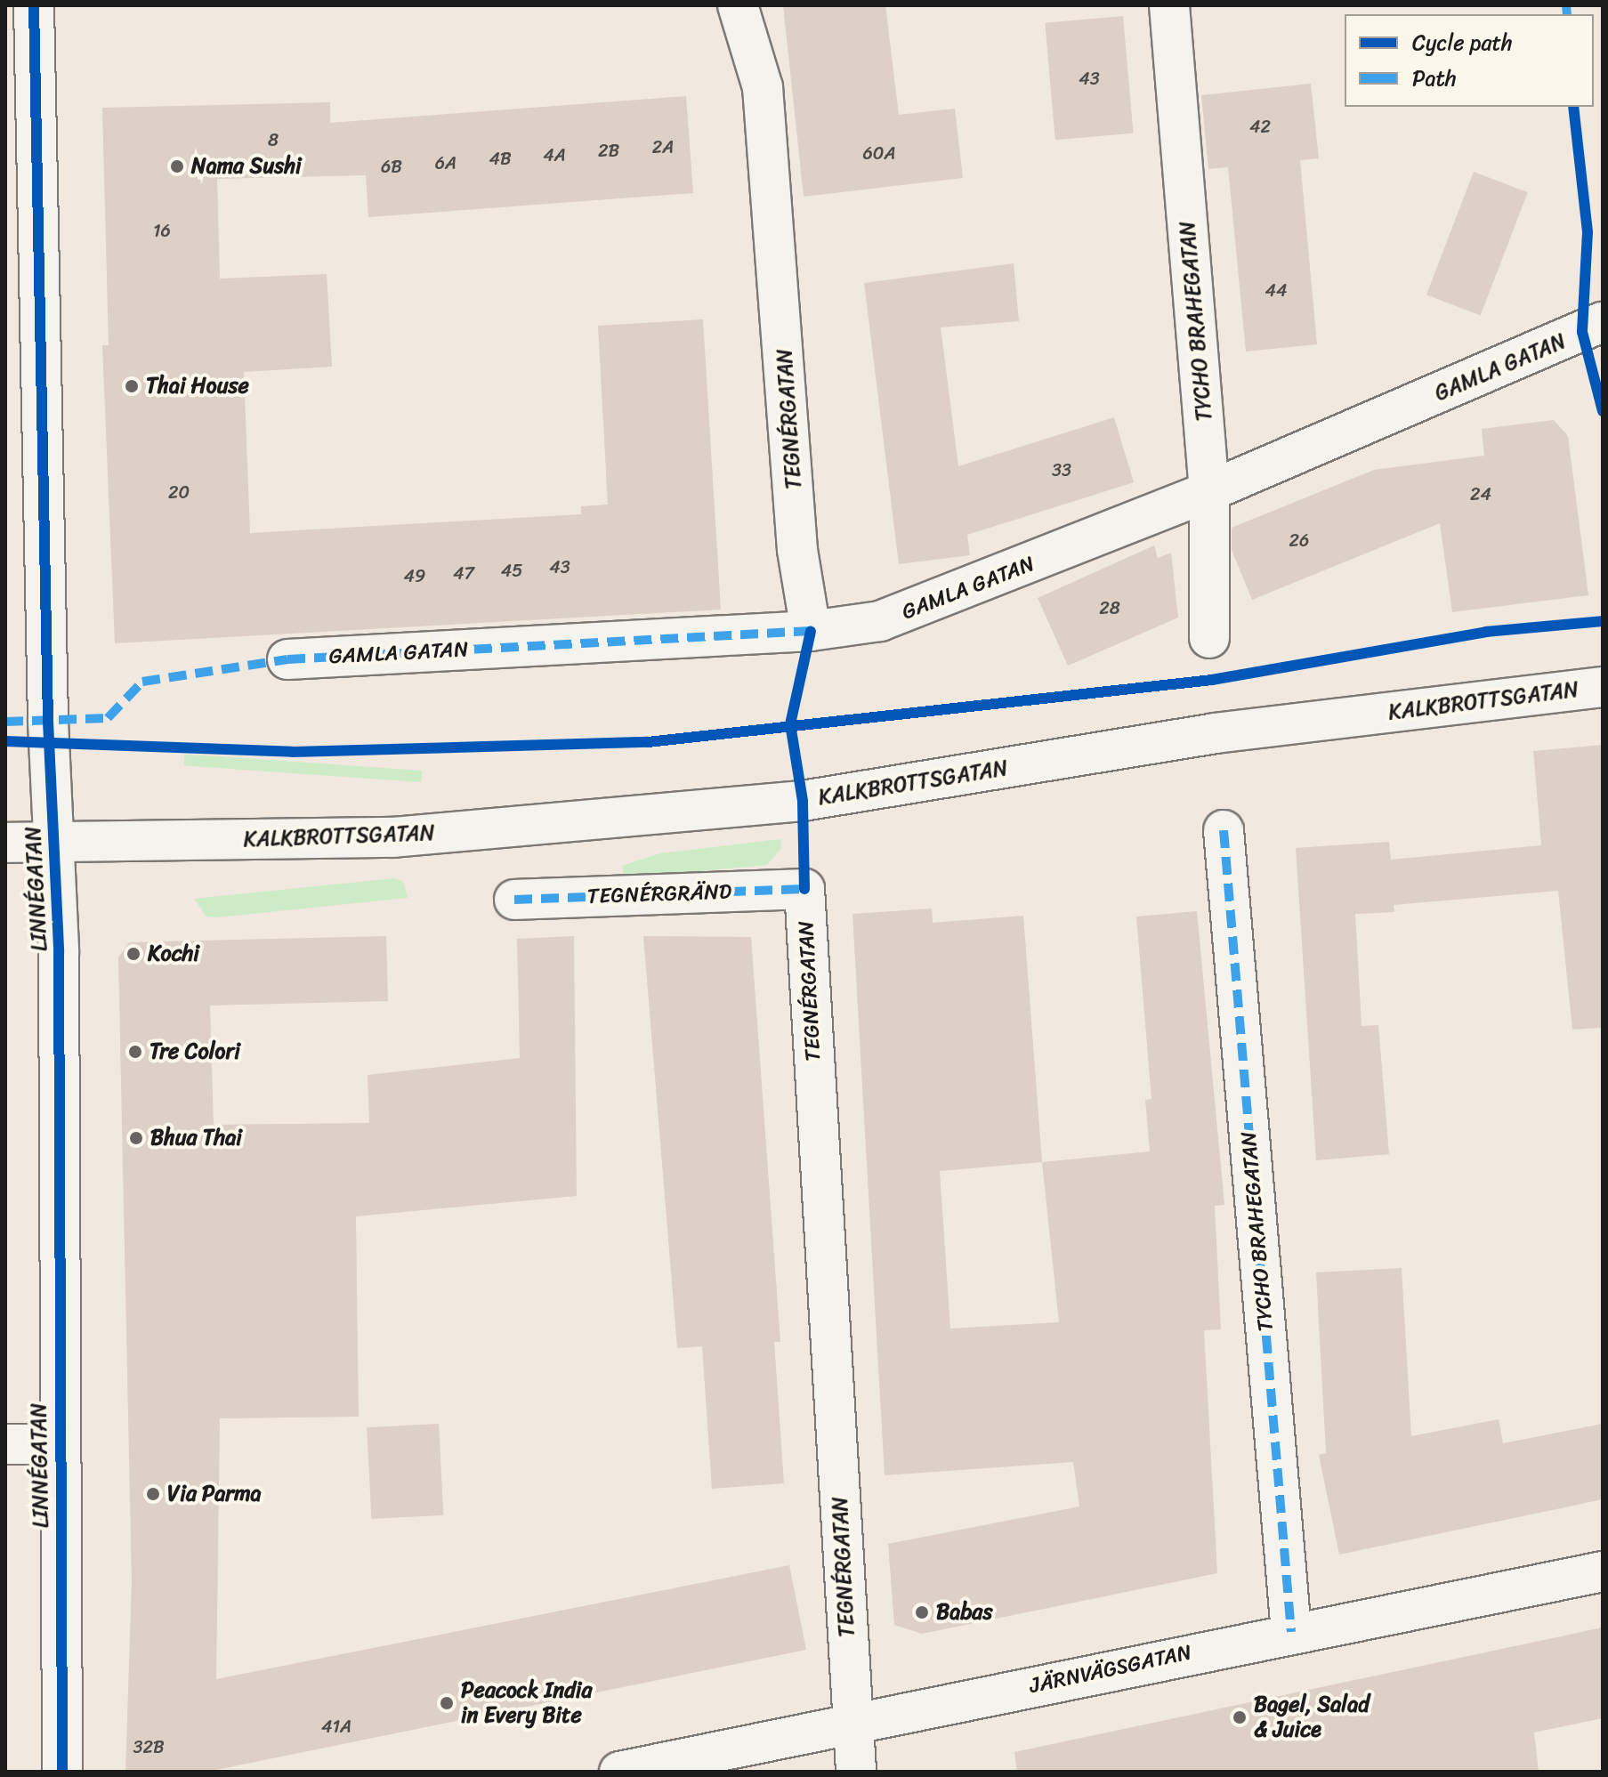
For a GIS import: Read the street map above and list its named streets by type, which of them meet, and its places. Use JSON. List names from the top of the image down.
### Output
{
  "streets": {
    "street": [
      "TYCHO BRAHEGATAN",
      "GAMLA GATAN",
      "TEGNÉRGATAN",
      "KALKBROTTSGATAN",
      "LINNÉGATAN",
      "TEGNÉRGRÄND",
      "JÄRNVÄGSGATAN"
    ]
  },
  "crossings": [
    ["TYCHO BRAHEGATAN", "GAMLA GATAN"],
    ["TYCHO BRAHEGATAN", "JÄRNVÄGSGATAN"],
    ["GAMLA GATAN", "TEGNÉRGATAN"],
    ["TEGNÉRGATAN", "TEGNÉRGRÄND"],
    ["TEGNÉRGATAN", "JÄRNVÄGSGATAN"],
    ["KALKBROTTSGATAN", "LINNÉGATAN"]
  ],
  "places": [
    "Nama Sushi",
    "Thai House",
    "Kochi",
    "Tre Colori",
    "Bhua Thai",
    "Via Parma",
    "Babas",
    "Peacock India in Every Bite",
    "Bagel, Salad & Juice"
  ],
  "house_numbers": [
    "43",
    "42",
    "8",
    "2A",
    "2B",
    "60A",
    "4A",
    "4B",
    "6A",
    "6B",
    "16",
    "44",
    "33",
    "20",
    "24",
    "26",
    "43",
    "45",
    "47",
    "49",
    "28",
    "41A",
    "32B"
  ],
  "legend": ["Cycle path", "Path"]
}
